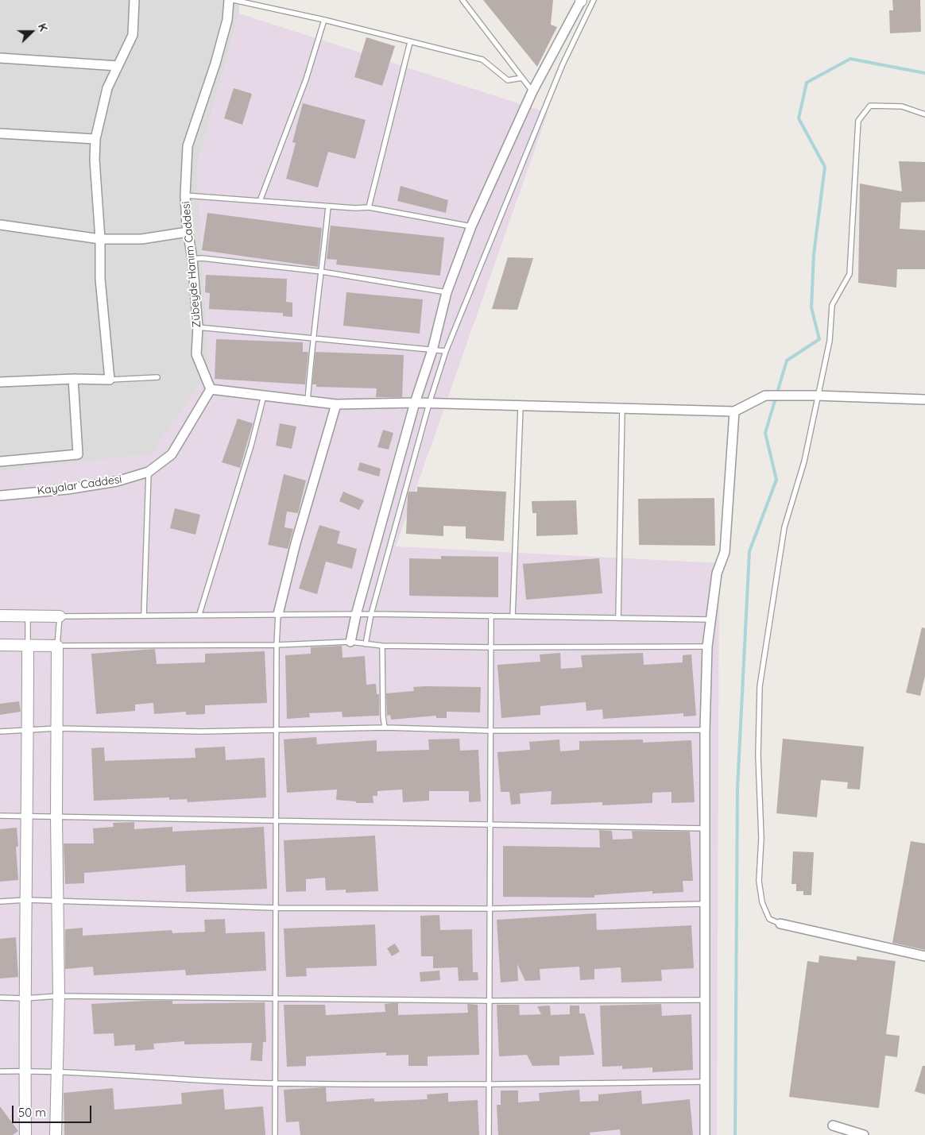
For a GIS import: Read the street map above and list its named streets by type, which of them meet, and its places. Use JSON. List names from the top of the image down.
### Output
{
  "streets": {
    "street": ["Zübeyde Hanım Caddesi", "Kayalar Caddesi"]
  },
  "crossings": [
    ["Zübeyde Hanım Caddesi", "Kayalar Caddesi"]
  ],
  "scale_bar": "50 m",
  "north": "right"
}
